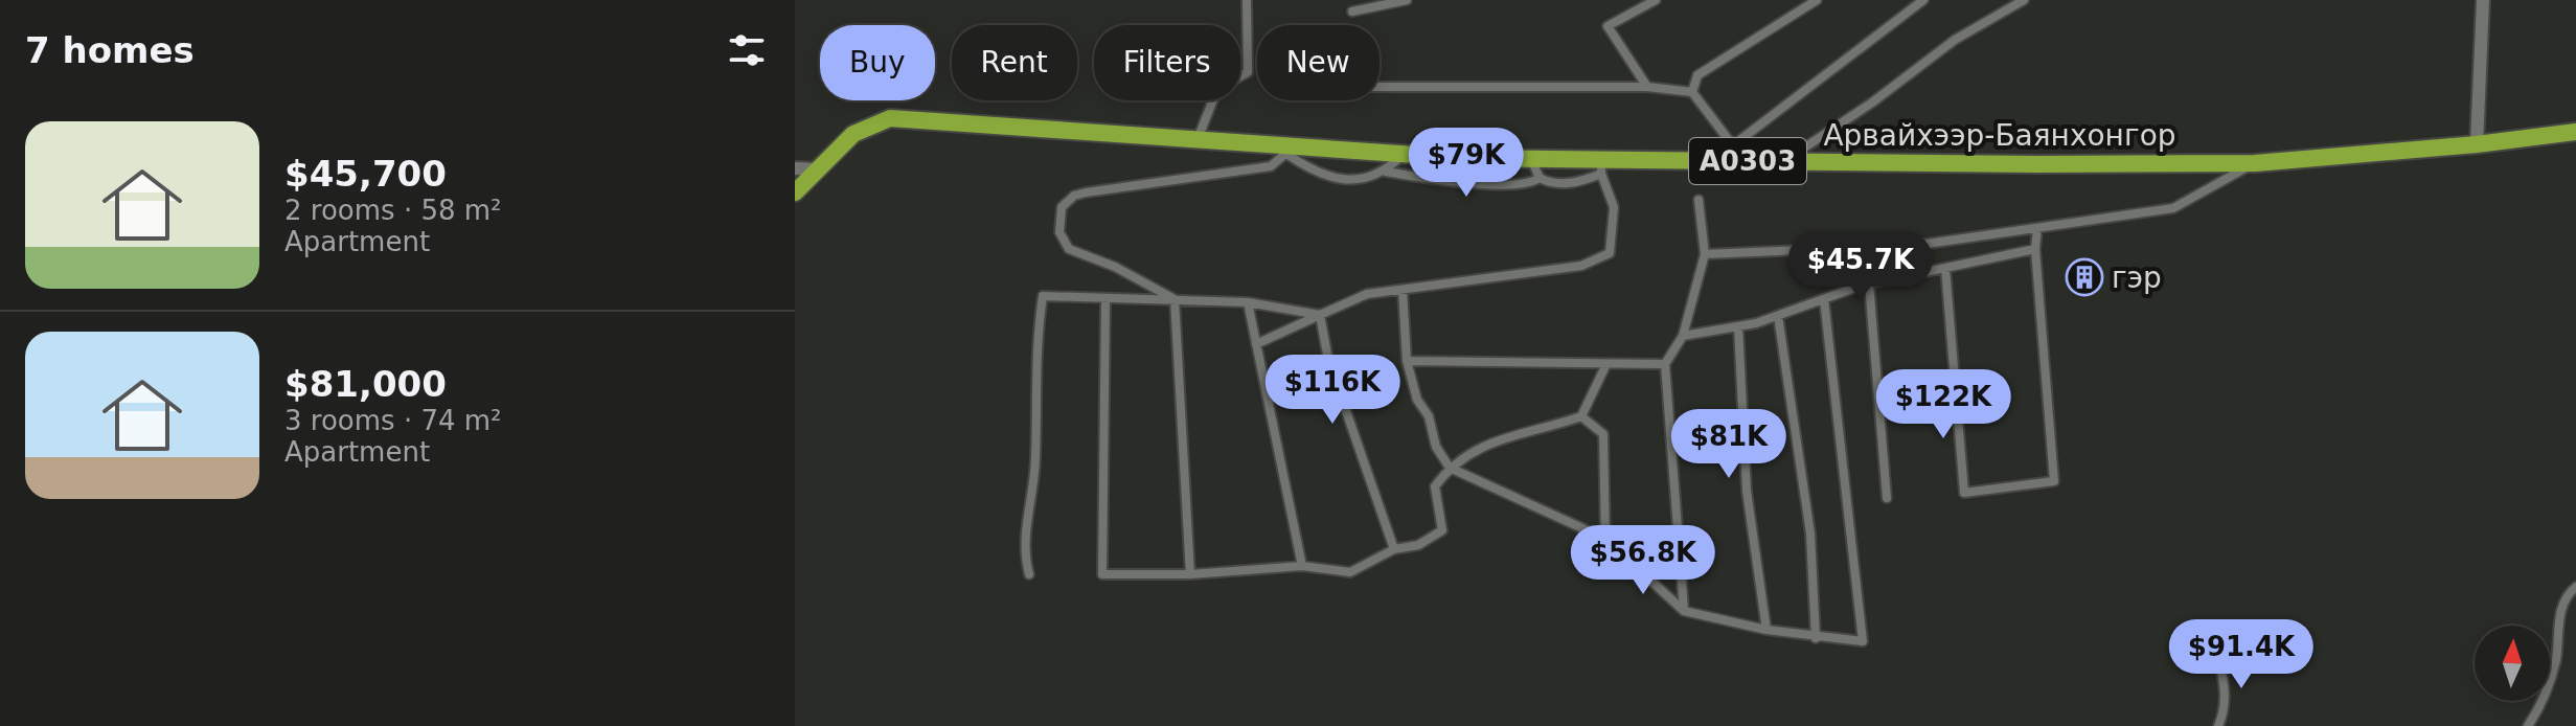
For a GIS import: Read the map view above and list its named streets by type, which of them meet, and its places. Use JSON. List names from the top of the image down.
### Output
{
  "streets": {
    "highway": ["Арвайхээр-Баянхонгор", "A0303"]
  },
  "crossings": [
    ["Арвайхээр-Баянхонгор", "A0303"]
  ],
  "places": {
    "building": ["гэр"]
  },
  "north": "top",
  "page": {
    "heading": "7 homes",
    "chip": [
      "Buy",
      "Rent",
      "Filters",
      "New"
    ],
    "list": [
      {
        "name": "$45,700",
        "note": "2 rooms · 58 m² · Apartment"
      },
      {
        "name": "$81,000",
        "note": "3 rooms · 74 m² · Apartment"
      }
    ],
    "price": [
      "$79K",
      "$45.7K",
      "$116K",
      "$122K",
      "$81K",
      "$56.8K",
      "$91.4K"
    ]
  }
}
